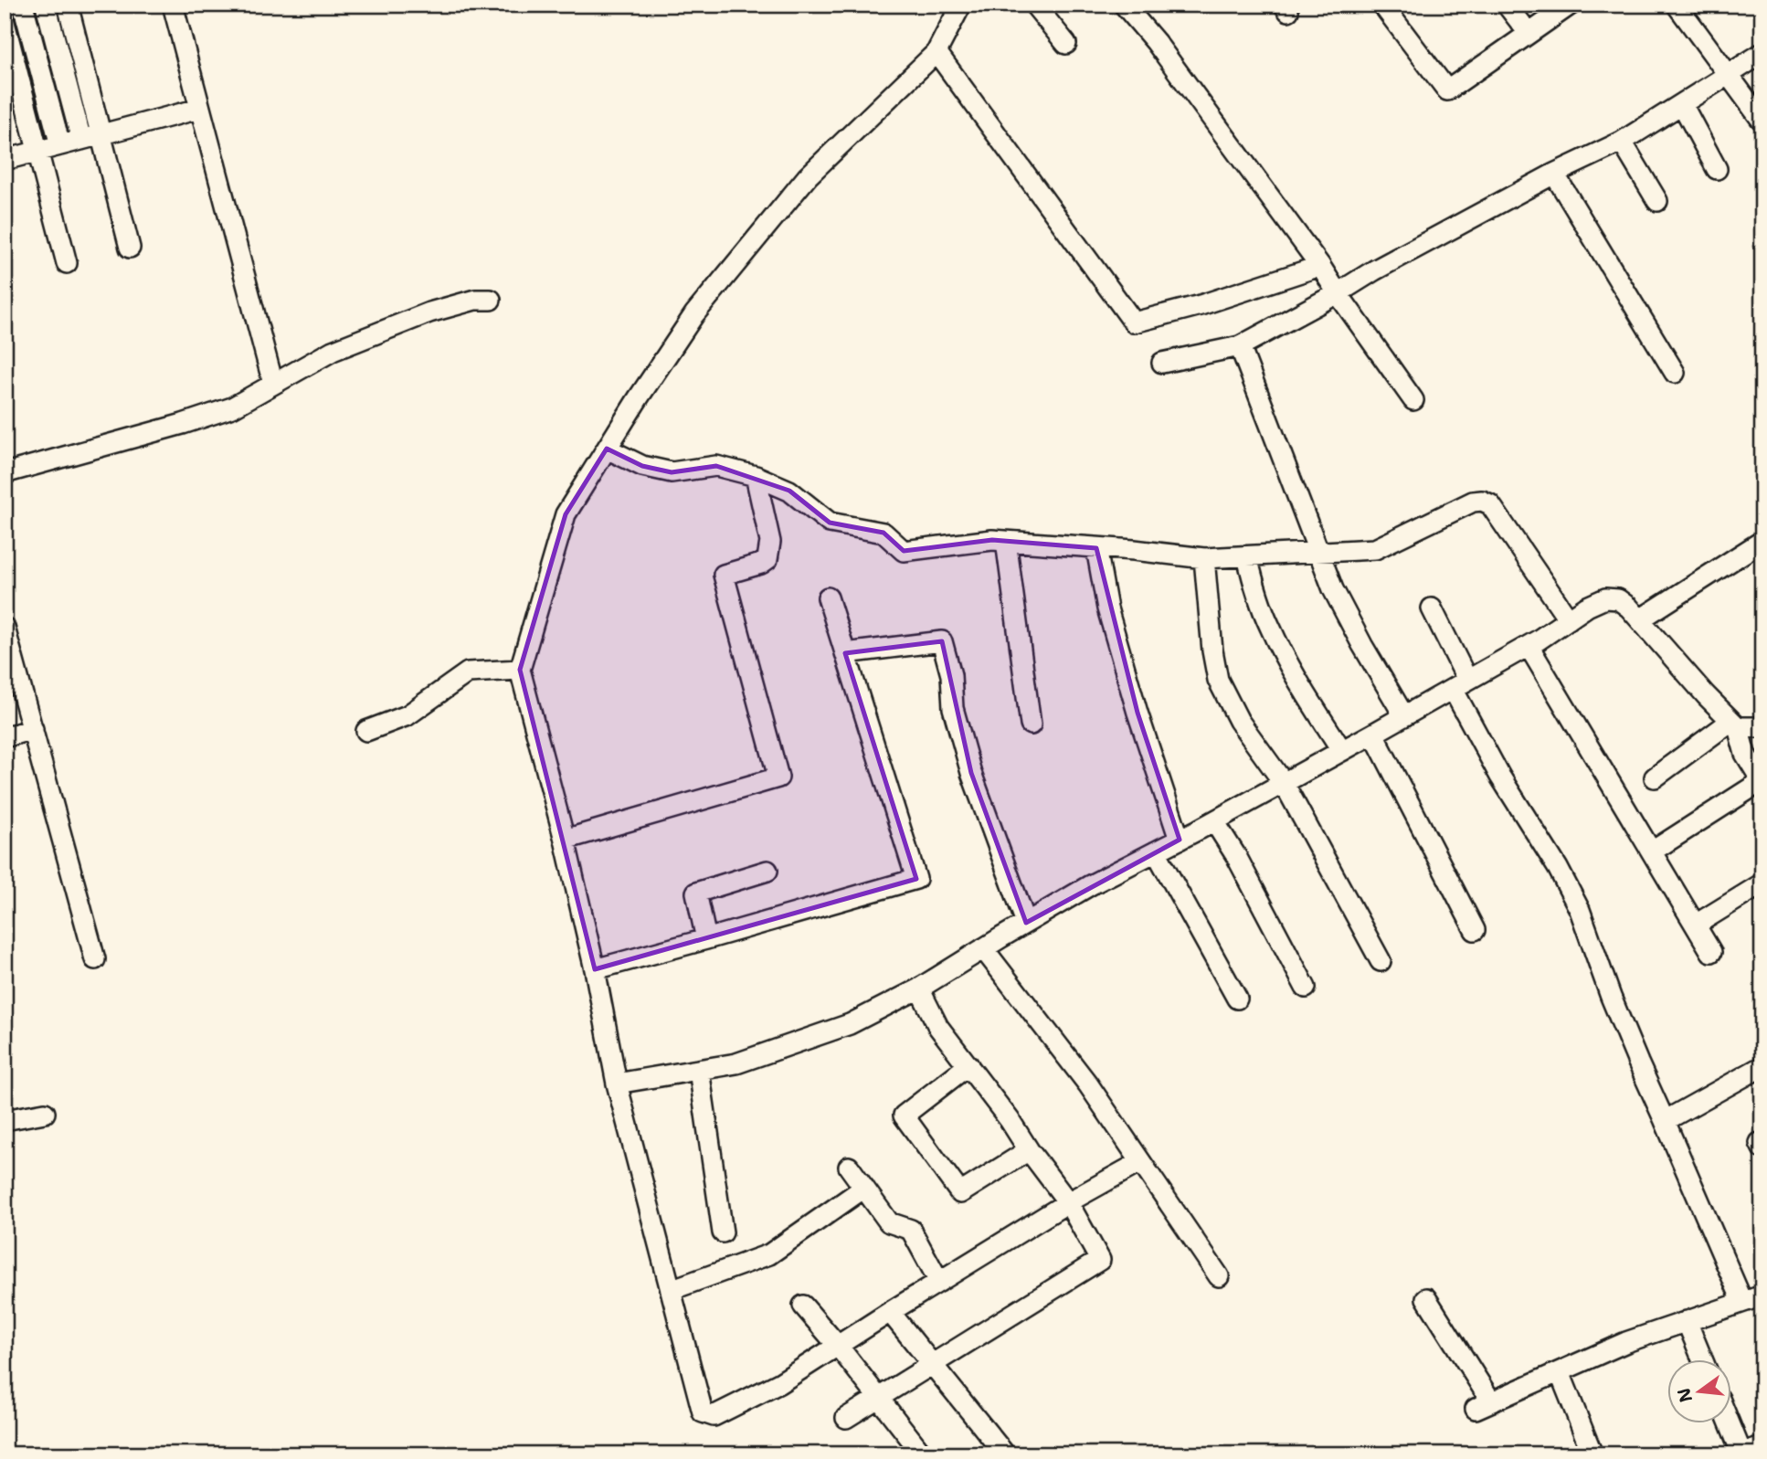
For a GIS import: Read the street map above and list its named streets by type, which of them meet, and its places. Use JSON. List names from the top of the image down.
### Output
{
  "north": "left"
}
